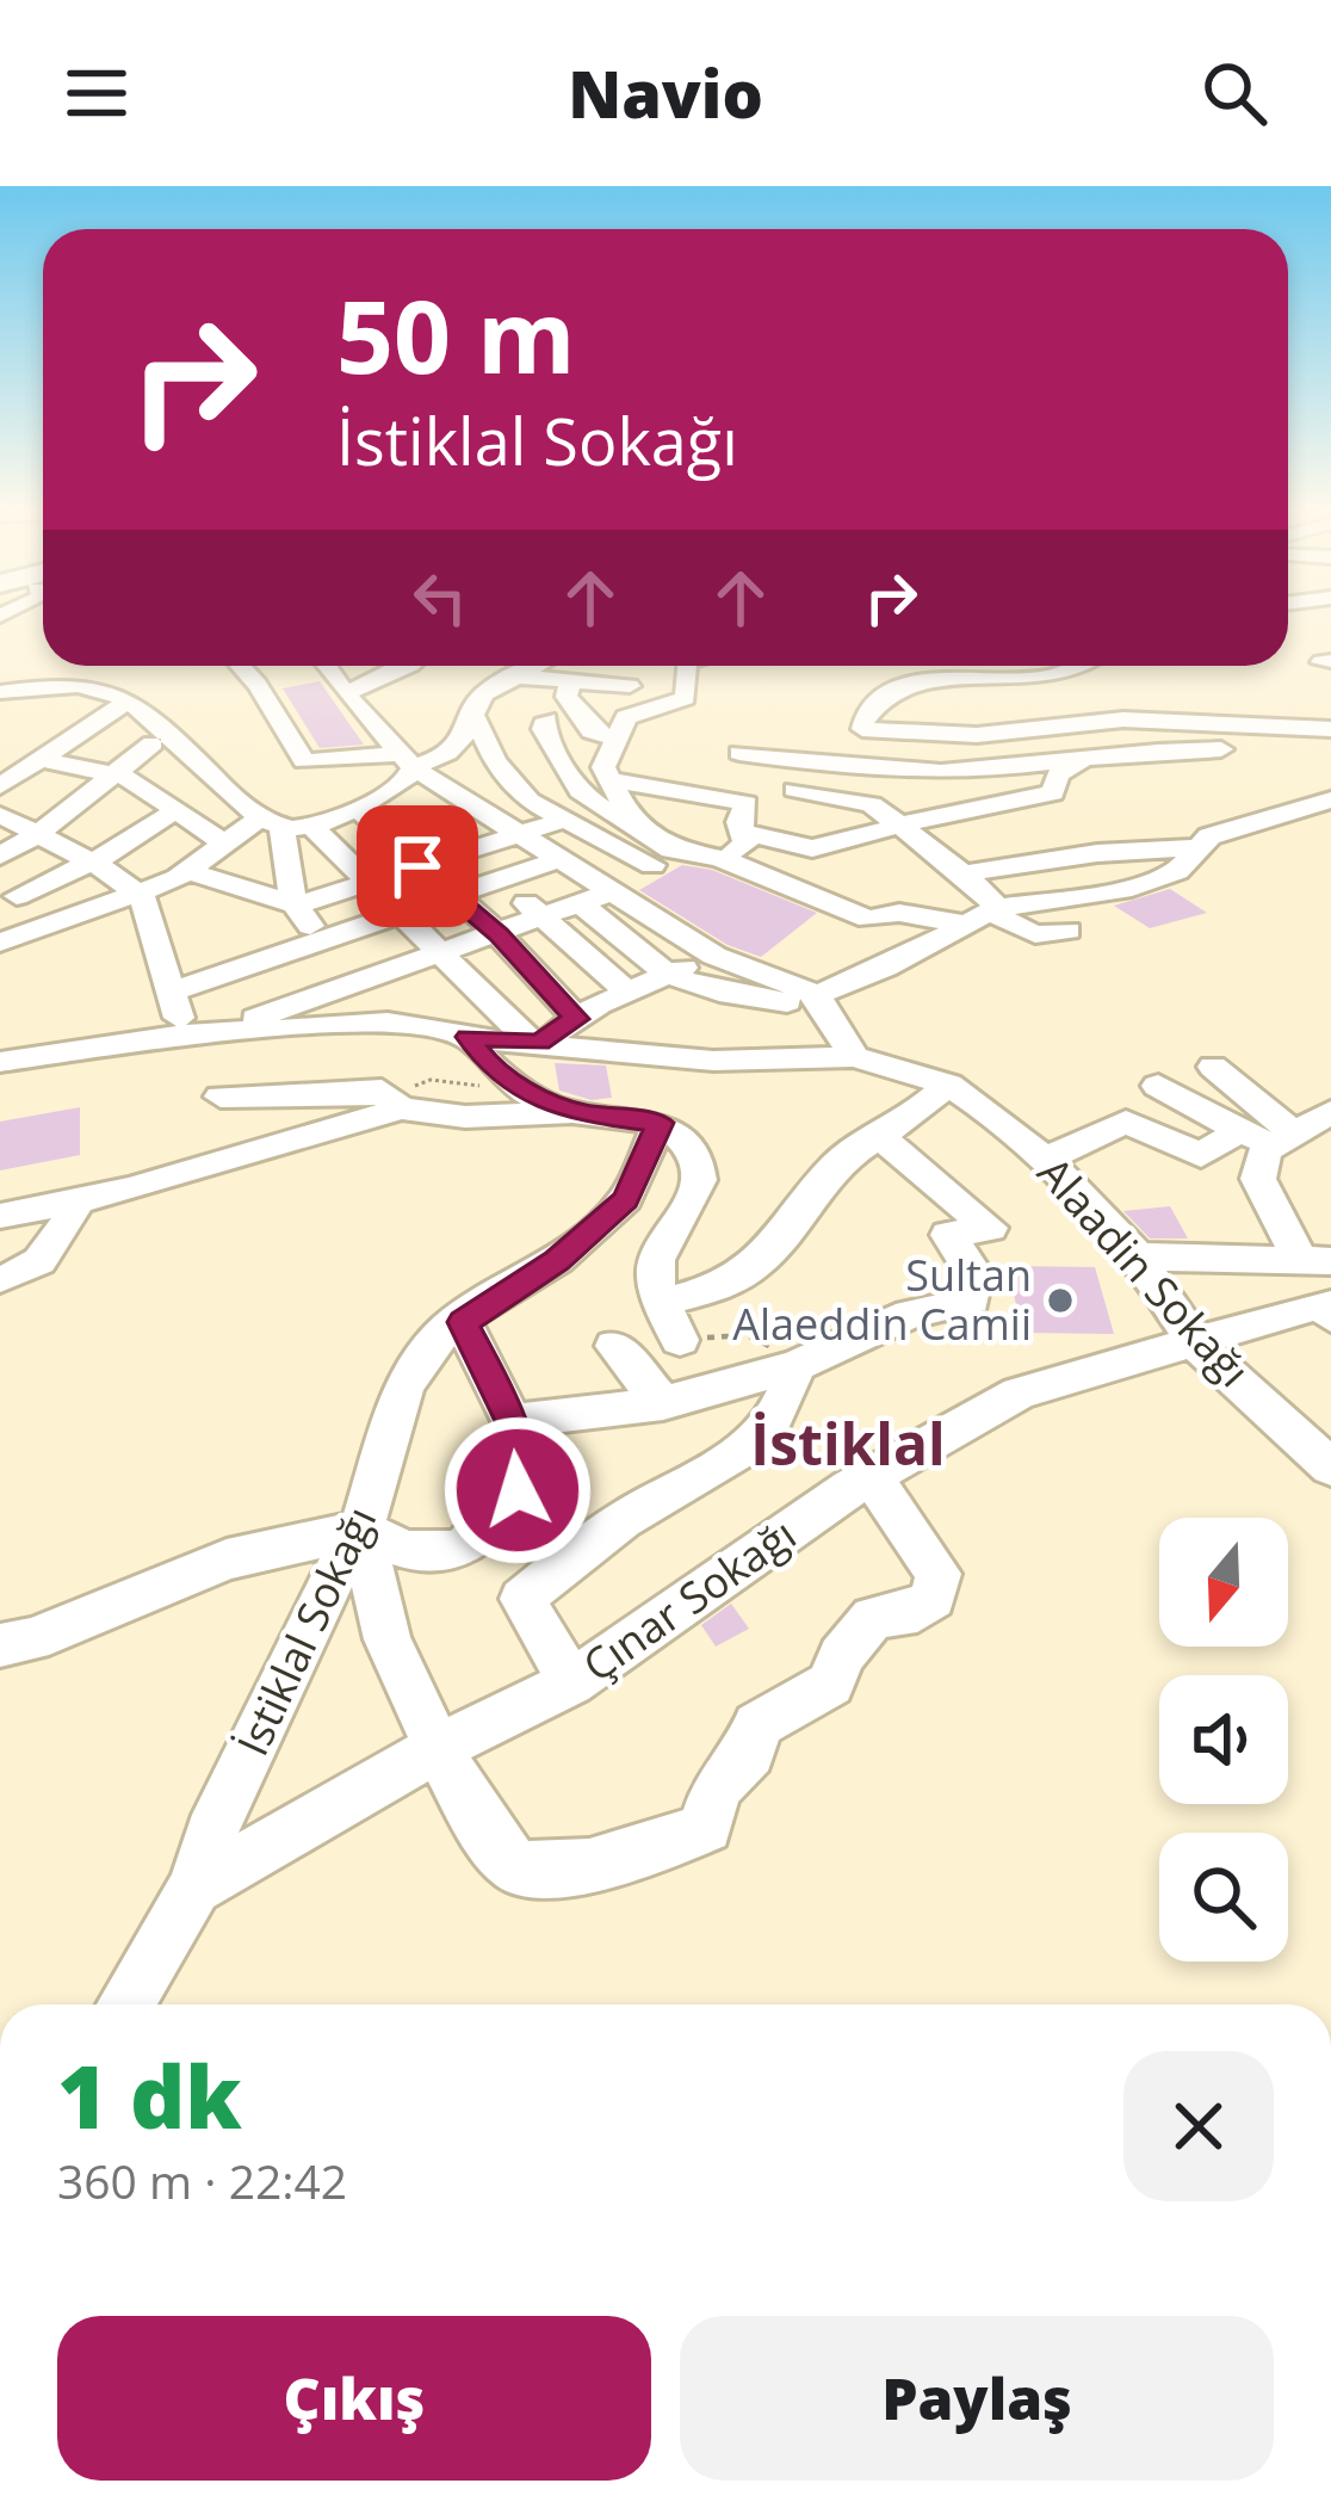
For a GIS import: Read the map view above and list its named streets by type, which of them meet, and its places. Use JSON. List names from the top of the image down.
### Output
{
  "streets": {
    "street": ["Alaadin Sokağı", "Çınar Sokağı", "İstiklal Sokağı"]
  },
  "crossings": [
    ["Alaadin Sokağı", "Çınar Sokağı"],
    ["Çınar Sokağı", "İstiklal Sokağı"]
  ],
  "districts": ["İstiklal"],
  "places": ["Sultan Alaeddin Camii"],
  "north": "bottom",
  "page": {
    "header": "Navio",
    "turn": ["50 m", "İstiklal Sokağı"],
    "heading": ["1 dk", "360 m · 22:42"],
    "buttons": ["Çıkış", "Paylaş"]
  }
}
